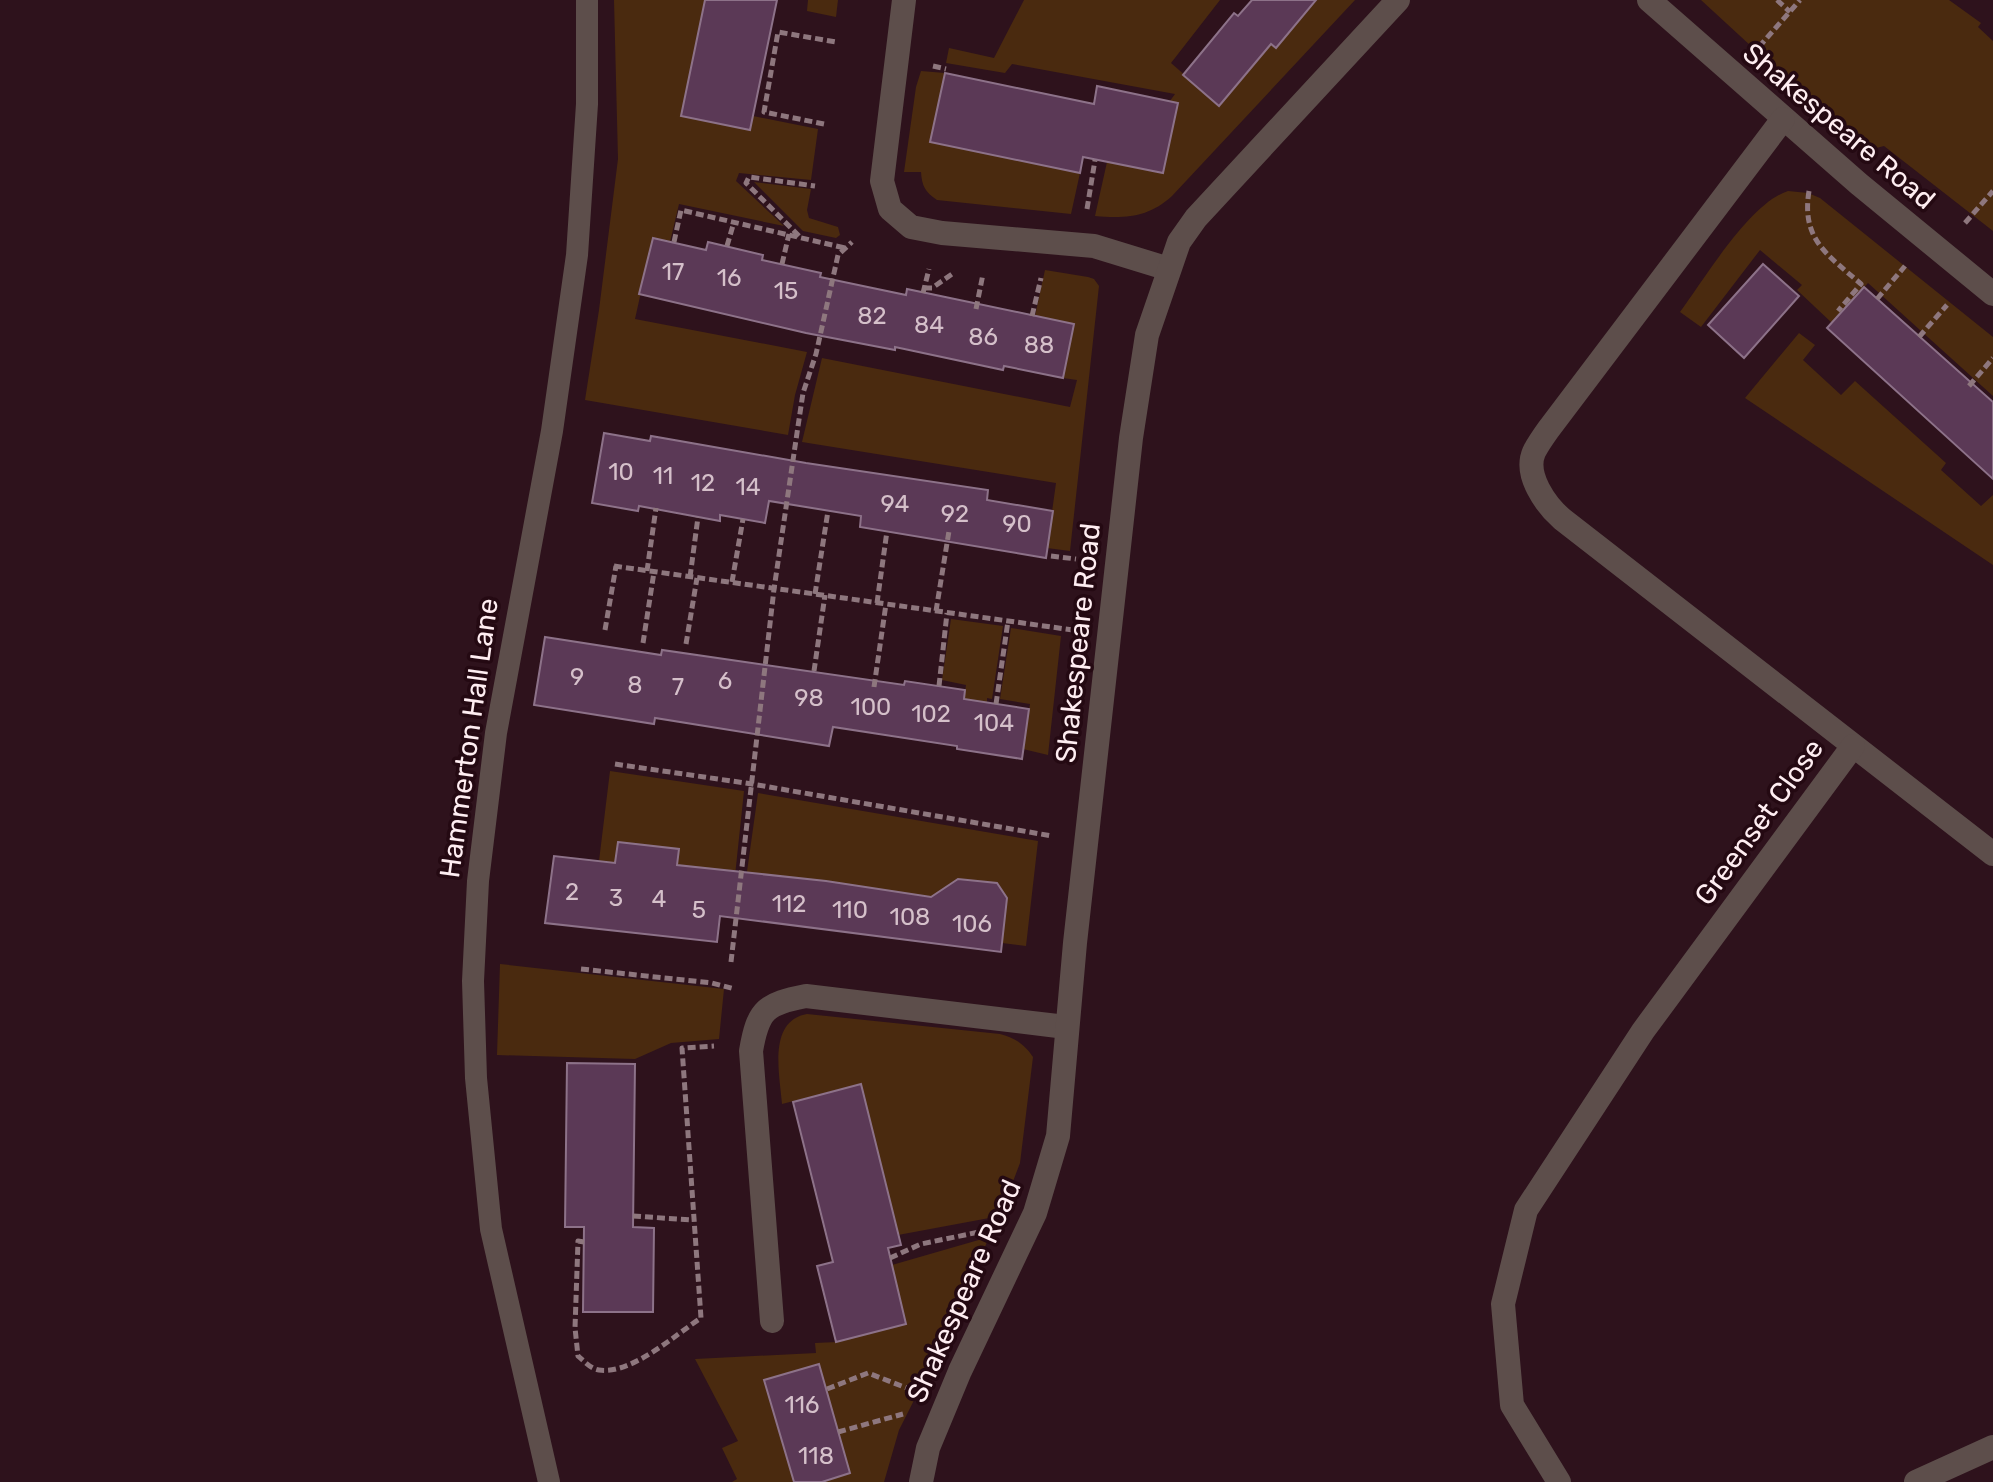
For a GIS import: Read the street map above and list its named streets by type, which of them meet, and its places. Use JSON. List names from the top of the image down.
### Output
{
  "streets": {
    "street": ["Shakespeare Road", "Greenset Close"],
    "lane": ["Hammerton Hall Lane"]
  },
  "crossings": [
    ["Shakespeare Road", "Greenset Close"]
  ],
  "house_numbers": [
    "17",
    "16",
    "15",
    "82",
    "84",
    "86",
    "88",
    "10",
    "11",
    "12",
    "14",
    "94",
    "92",
    "90",
    "9",
    "6",
    "8",
    "7",
    "98",
    "100",
    "102",
    "104",
    "2",
    "3",
    "4",
    "112",
    "5",
    "110",
    "108",
    "106",
    "116",
    "118"
  ]
}
